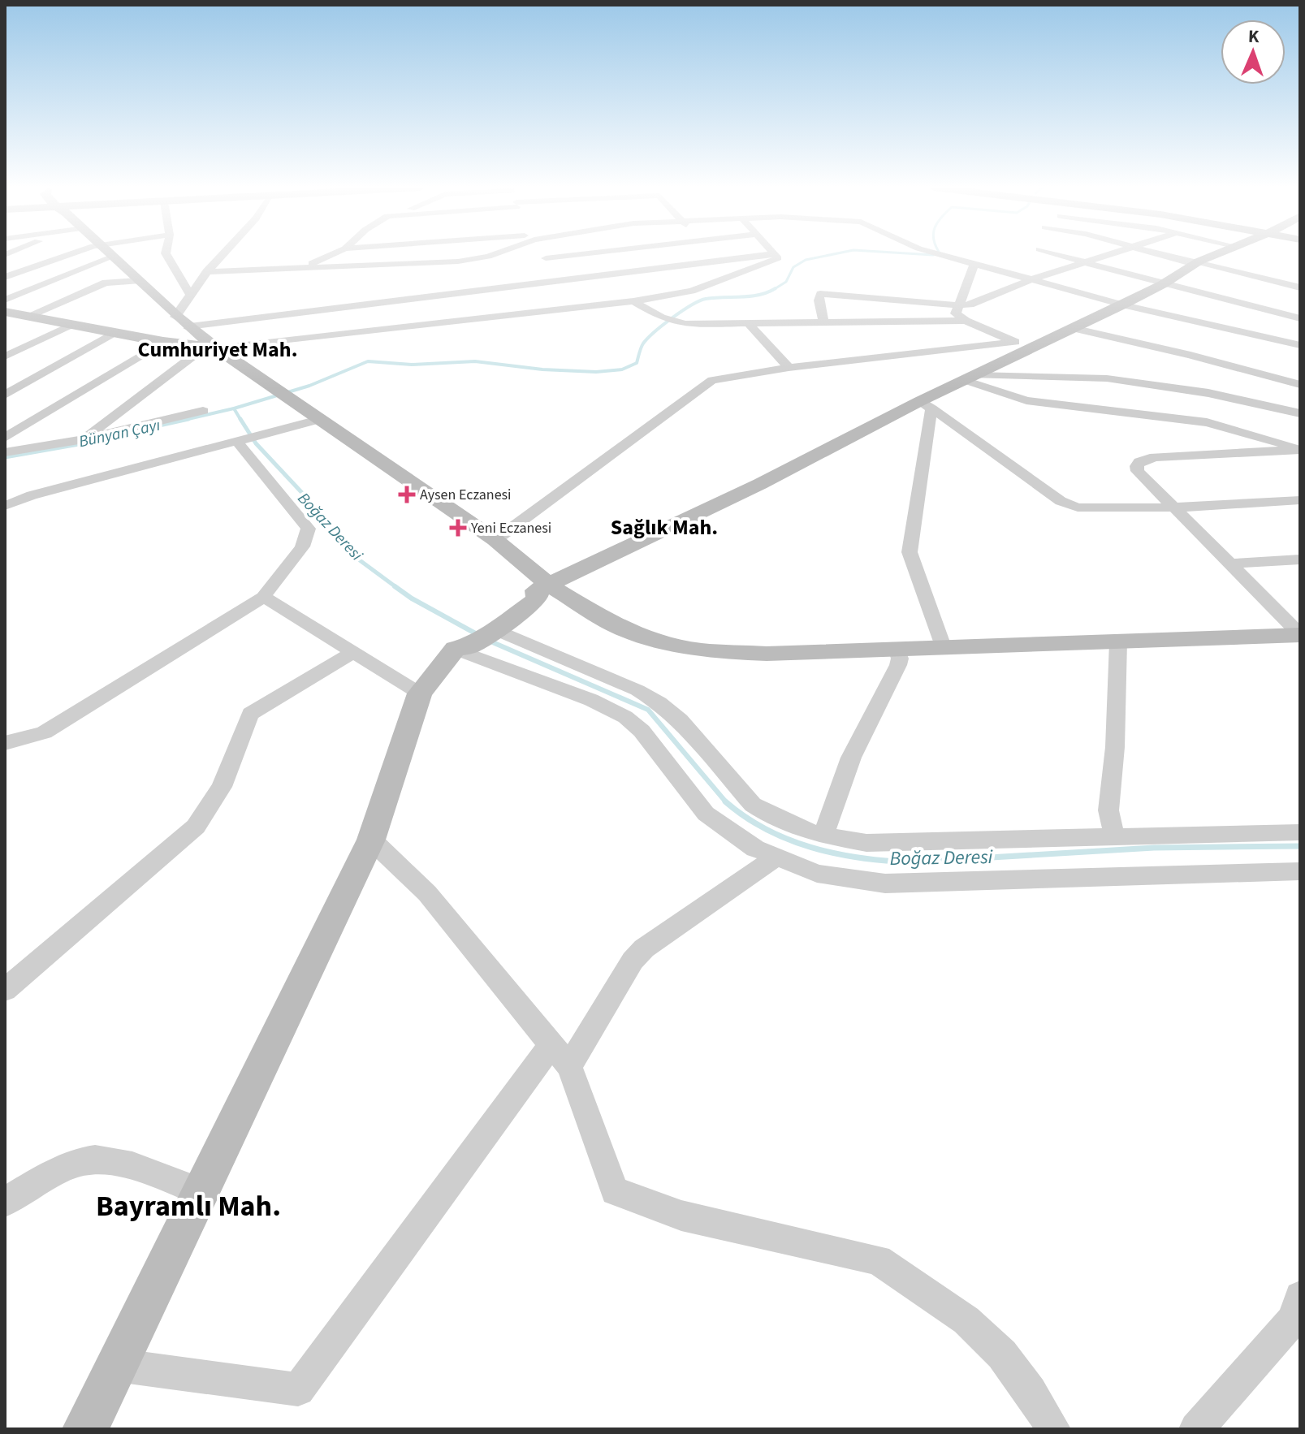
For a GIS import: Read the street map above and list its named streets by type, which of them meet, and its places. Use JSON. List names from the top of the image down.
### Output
{
  "districts": ["Cumhuriyet Mah.", "Sağlık Mah.", "Bayramlı Mah."],
  "water": ["Bünyan Çayı", "Boğaz Deresi"],
  "places": {
    "health": ["Aysen Eczanesi", "Yeni Eczanesi"]
  },
  "north": "top"
}
